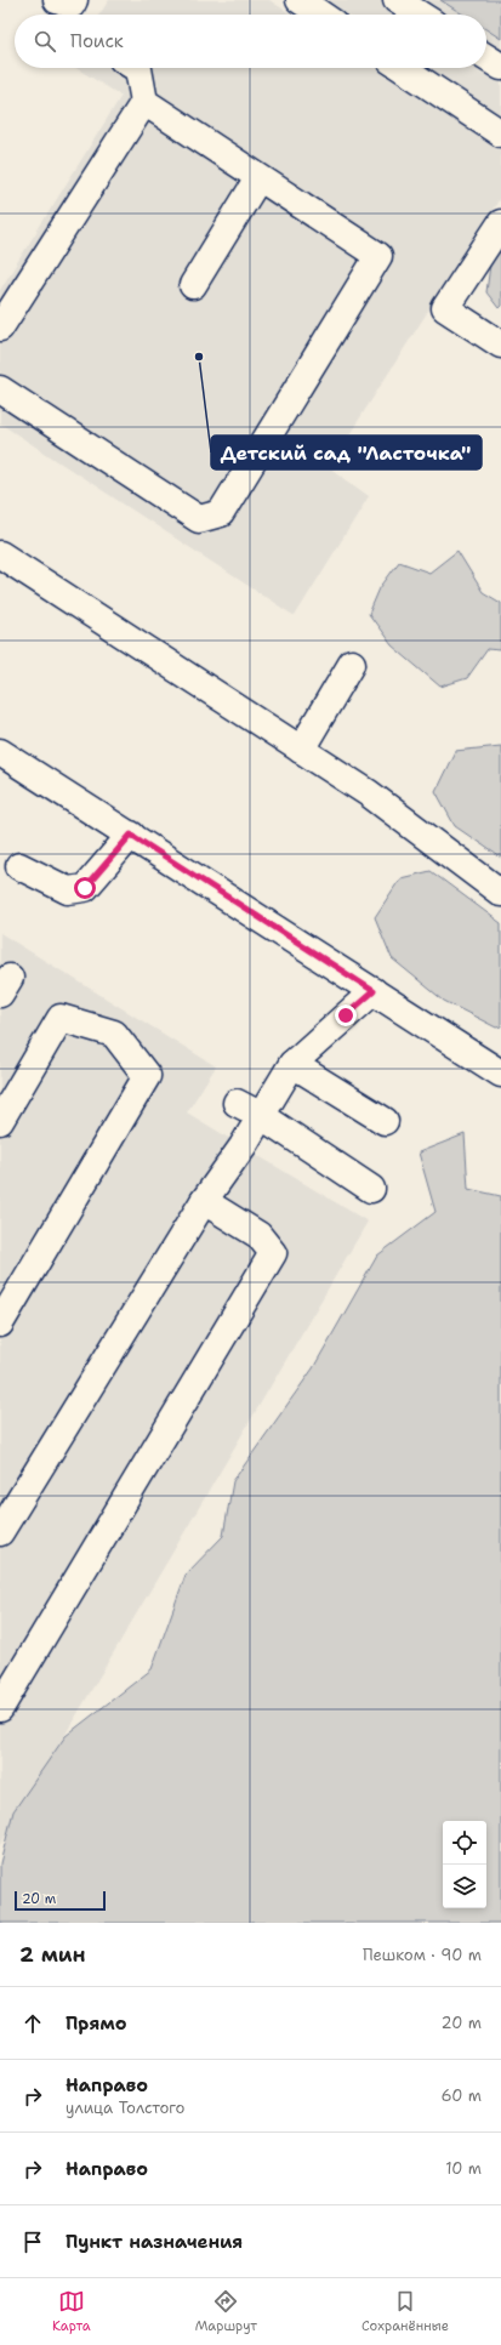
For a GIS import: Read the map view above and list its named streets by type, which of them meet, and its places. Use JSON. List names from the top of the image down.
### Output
{
  "places": ["Детский сад \"Ласточка\""],
  "scale_bar": "20 m",
  "page": {
    "search": "Поиск",
    "scale": "20 m",
    "heading": ["2 мин", "Пешком · 90 m"],
    "list": [
      ["Прямо", "20 m"],
      ["Направо", "улица Толстого", "60 m"],
      ["Направо", "10 m"],
      "Пункт назначения"
    ],
    "nav": ["Карта", "Маршрут", "Сохранённые"]
  }
}
